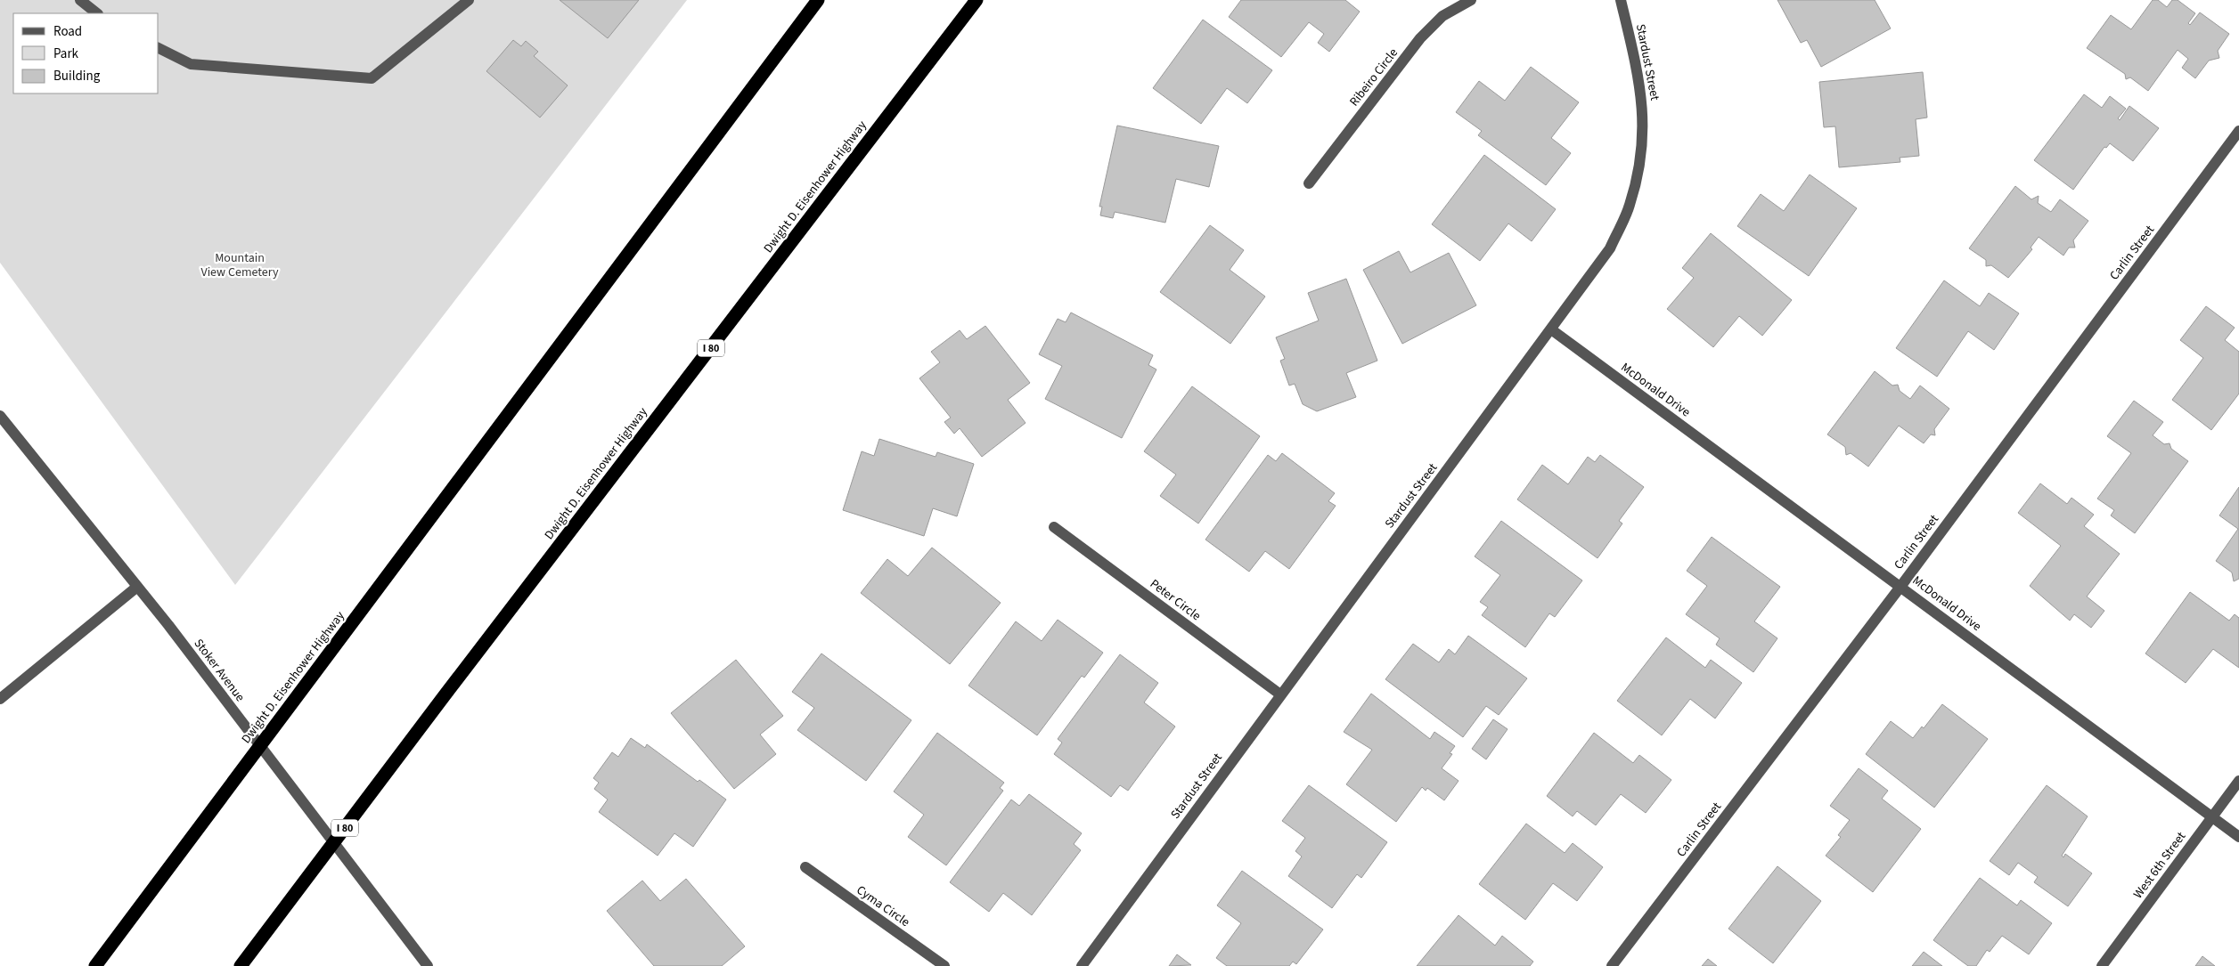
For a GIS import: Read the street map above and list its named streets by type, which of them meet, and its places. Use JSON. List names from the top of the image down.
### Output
{
  "streets": {
    "highway": ["Dwight D. Eisenhower Highway", "I 80"],
    "street": [
      "Stardust Street",
      "Ribeiro Circle",
      "Carlin Street",
      "McDonald Drive",
      "Peter Circle",
      "Stoker Avenue",
      "West 6th Street",
      "Cyma Circle"
    ]
  },
  "crossings": [
    ["Stardust Street", "McDonald Drive"],
    ["Stardust Street", "Peter Circle"],
    ["Carlin Street", "McDonald Drive"],
    ["McDonald Drive", "West 6th Street"]
  ],
  "parks": ["Mountain View Cemetery"],
  "legend": ["Road", "Park", "Building"]
}
